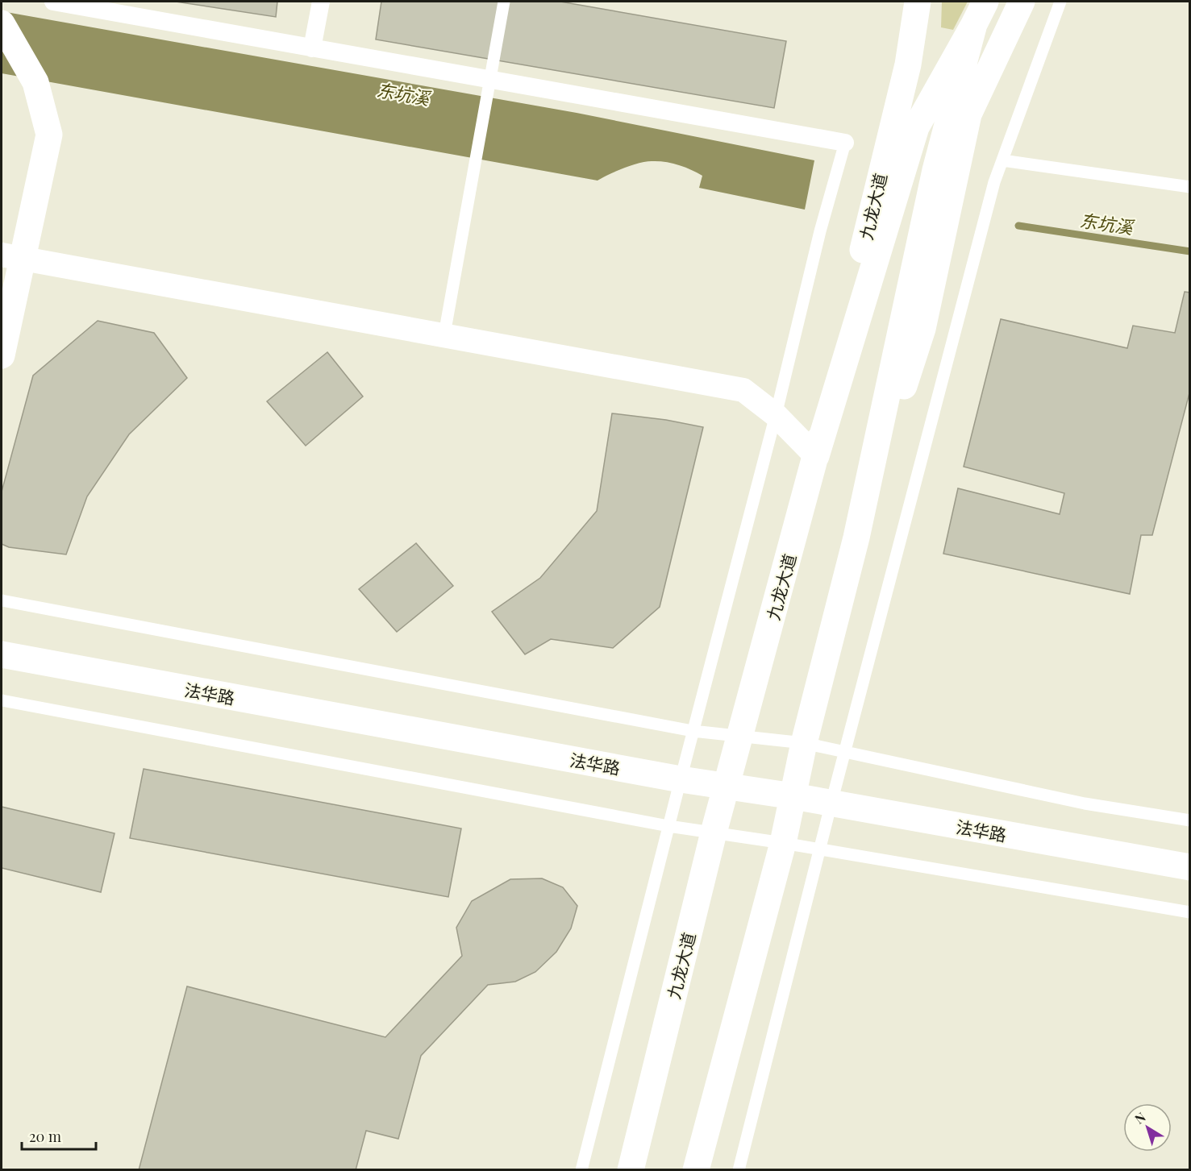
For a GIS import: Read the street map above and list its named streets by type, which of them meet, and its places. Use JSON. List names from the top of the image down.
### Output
{
  "streets": {
    "main road": ["九龙大道", "法华路"]
  },
  "crossings": [
    ["九龙大道", "法华路"]
  ],
  "water": ["东坑溪"],
  "scale_bar": "20 m",
  "north": "top left"
}
